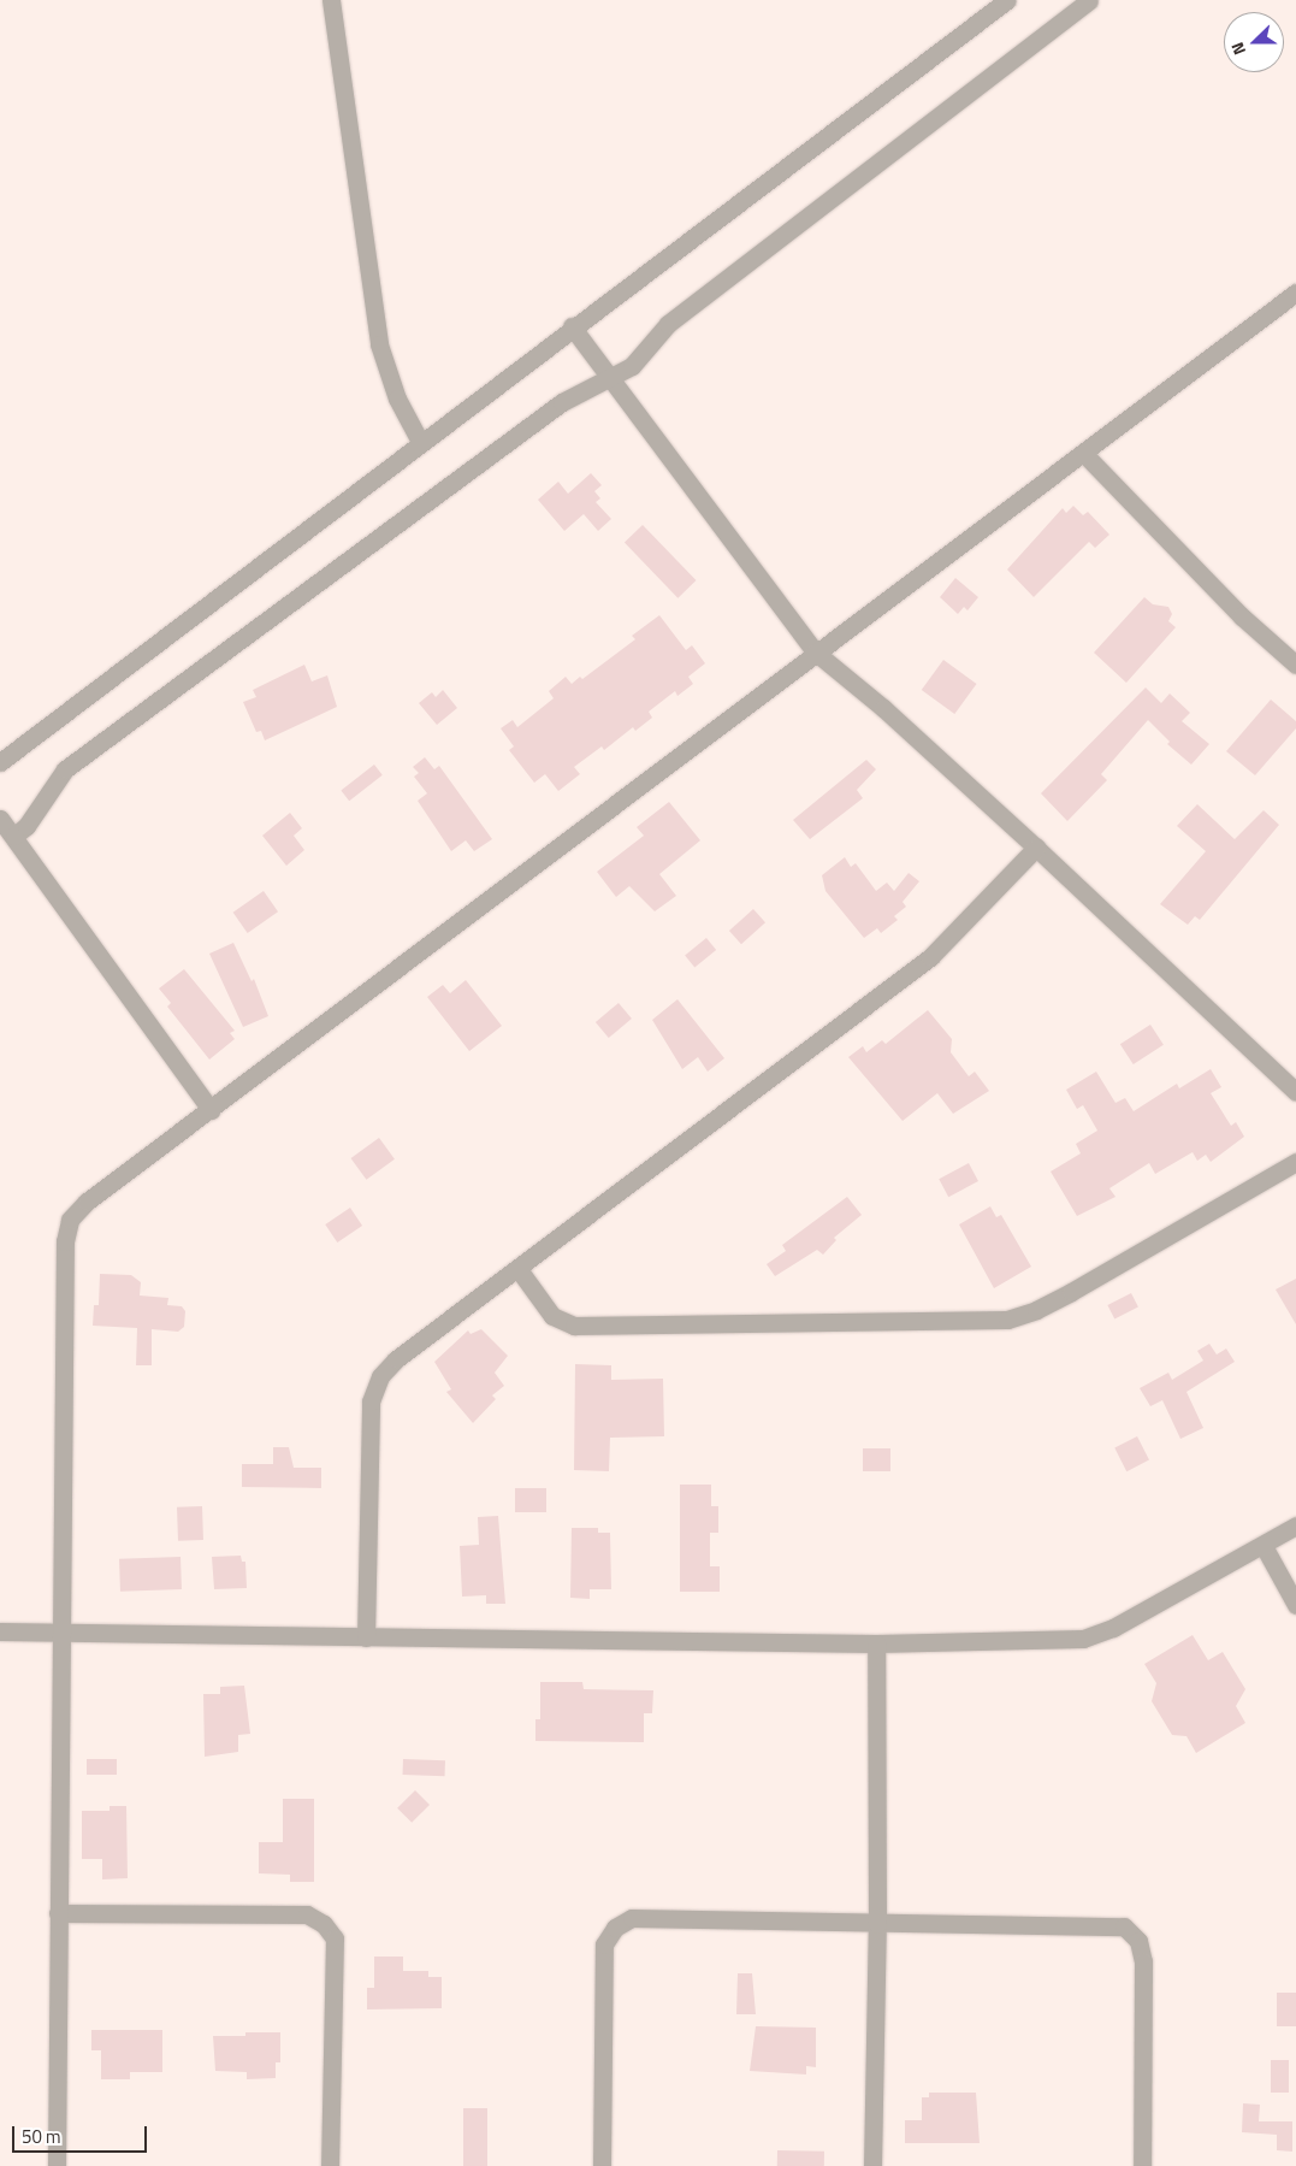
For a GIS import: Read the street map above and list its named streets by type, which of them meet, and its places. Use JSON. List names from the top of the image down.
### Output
{
  "scale_bar": "50 m",
  "north": "left"
}
